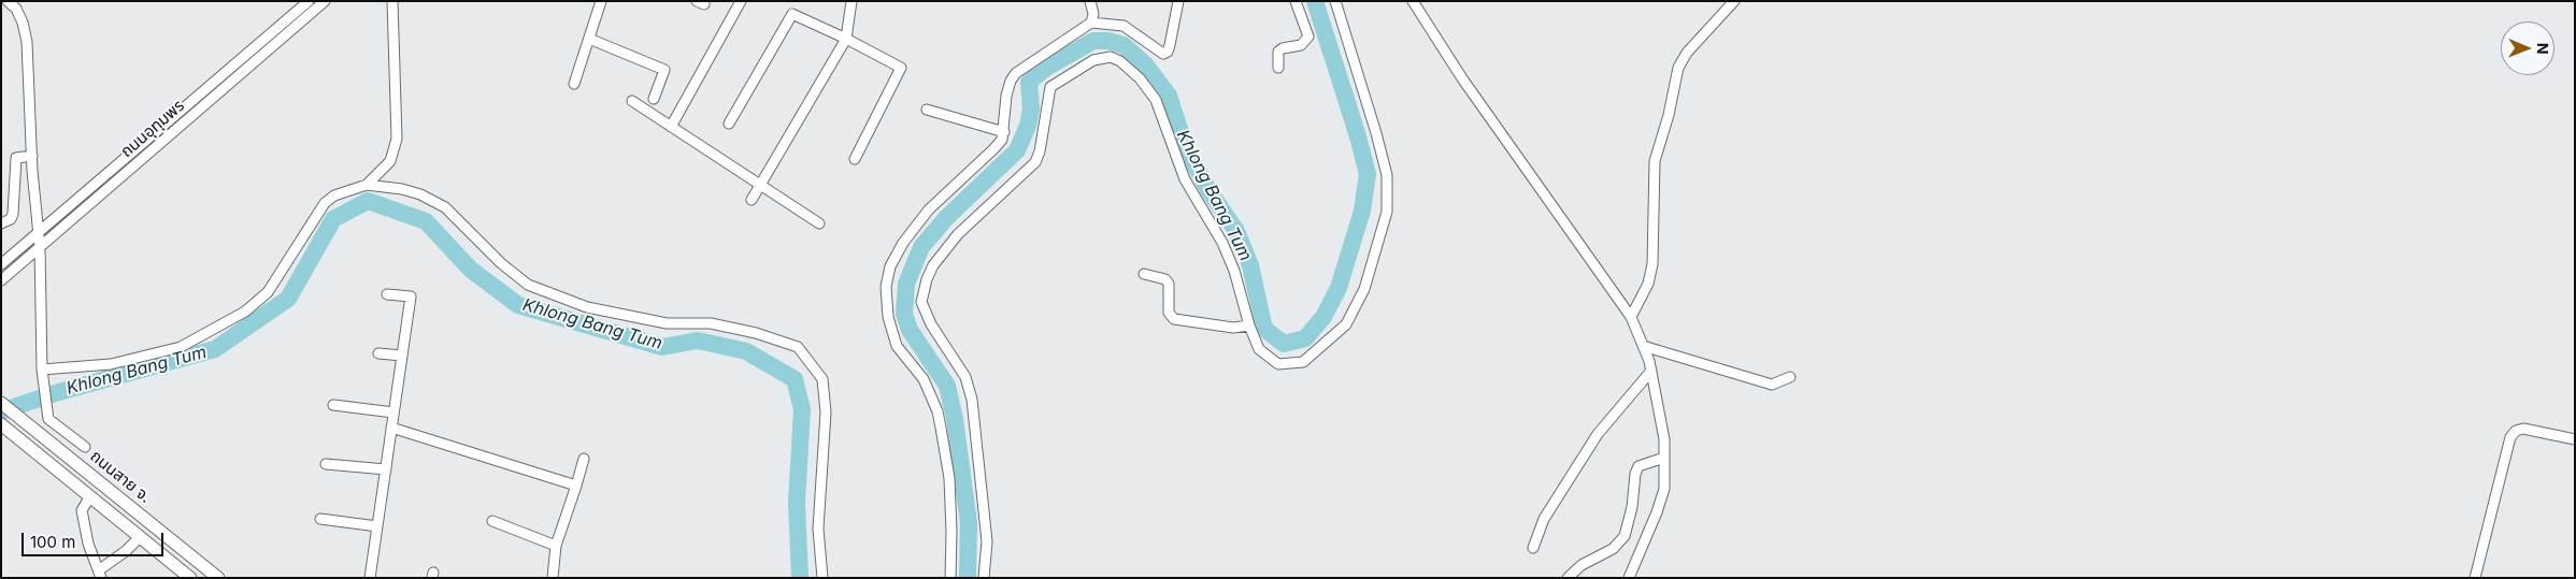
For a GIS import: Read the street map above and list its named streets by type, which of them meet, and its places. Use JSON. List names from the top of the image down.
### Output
{
  "streets": {
    "main road": ["ถนนสาย จ."],
    "street": ["ถนนอุทุมพร"]
  },
  "water": ["Khlong Bang Tum"],
  "scale_bar": "100 m",
  "north": "right"
}
